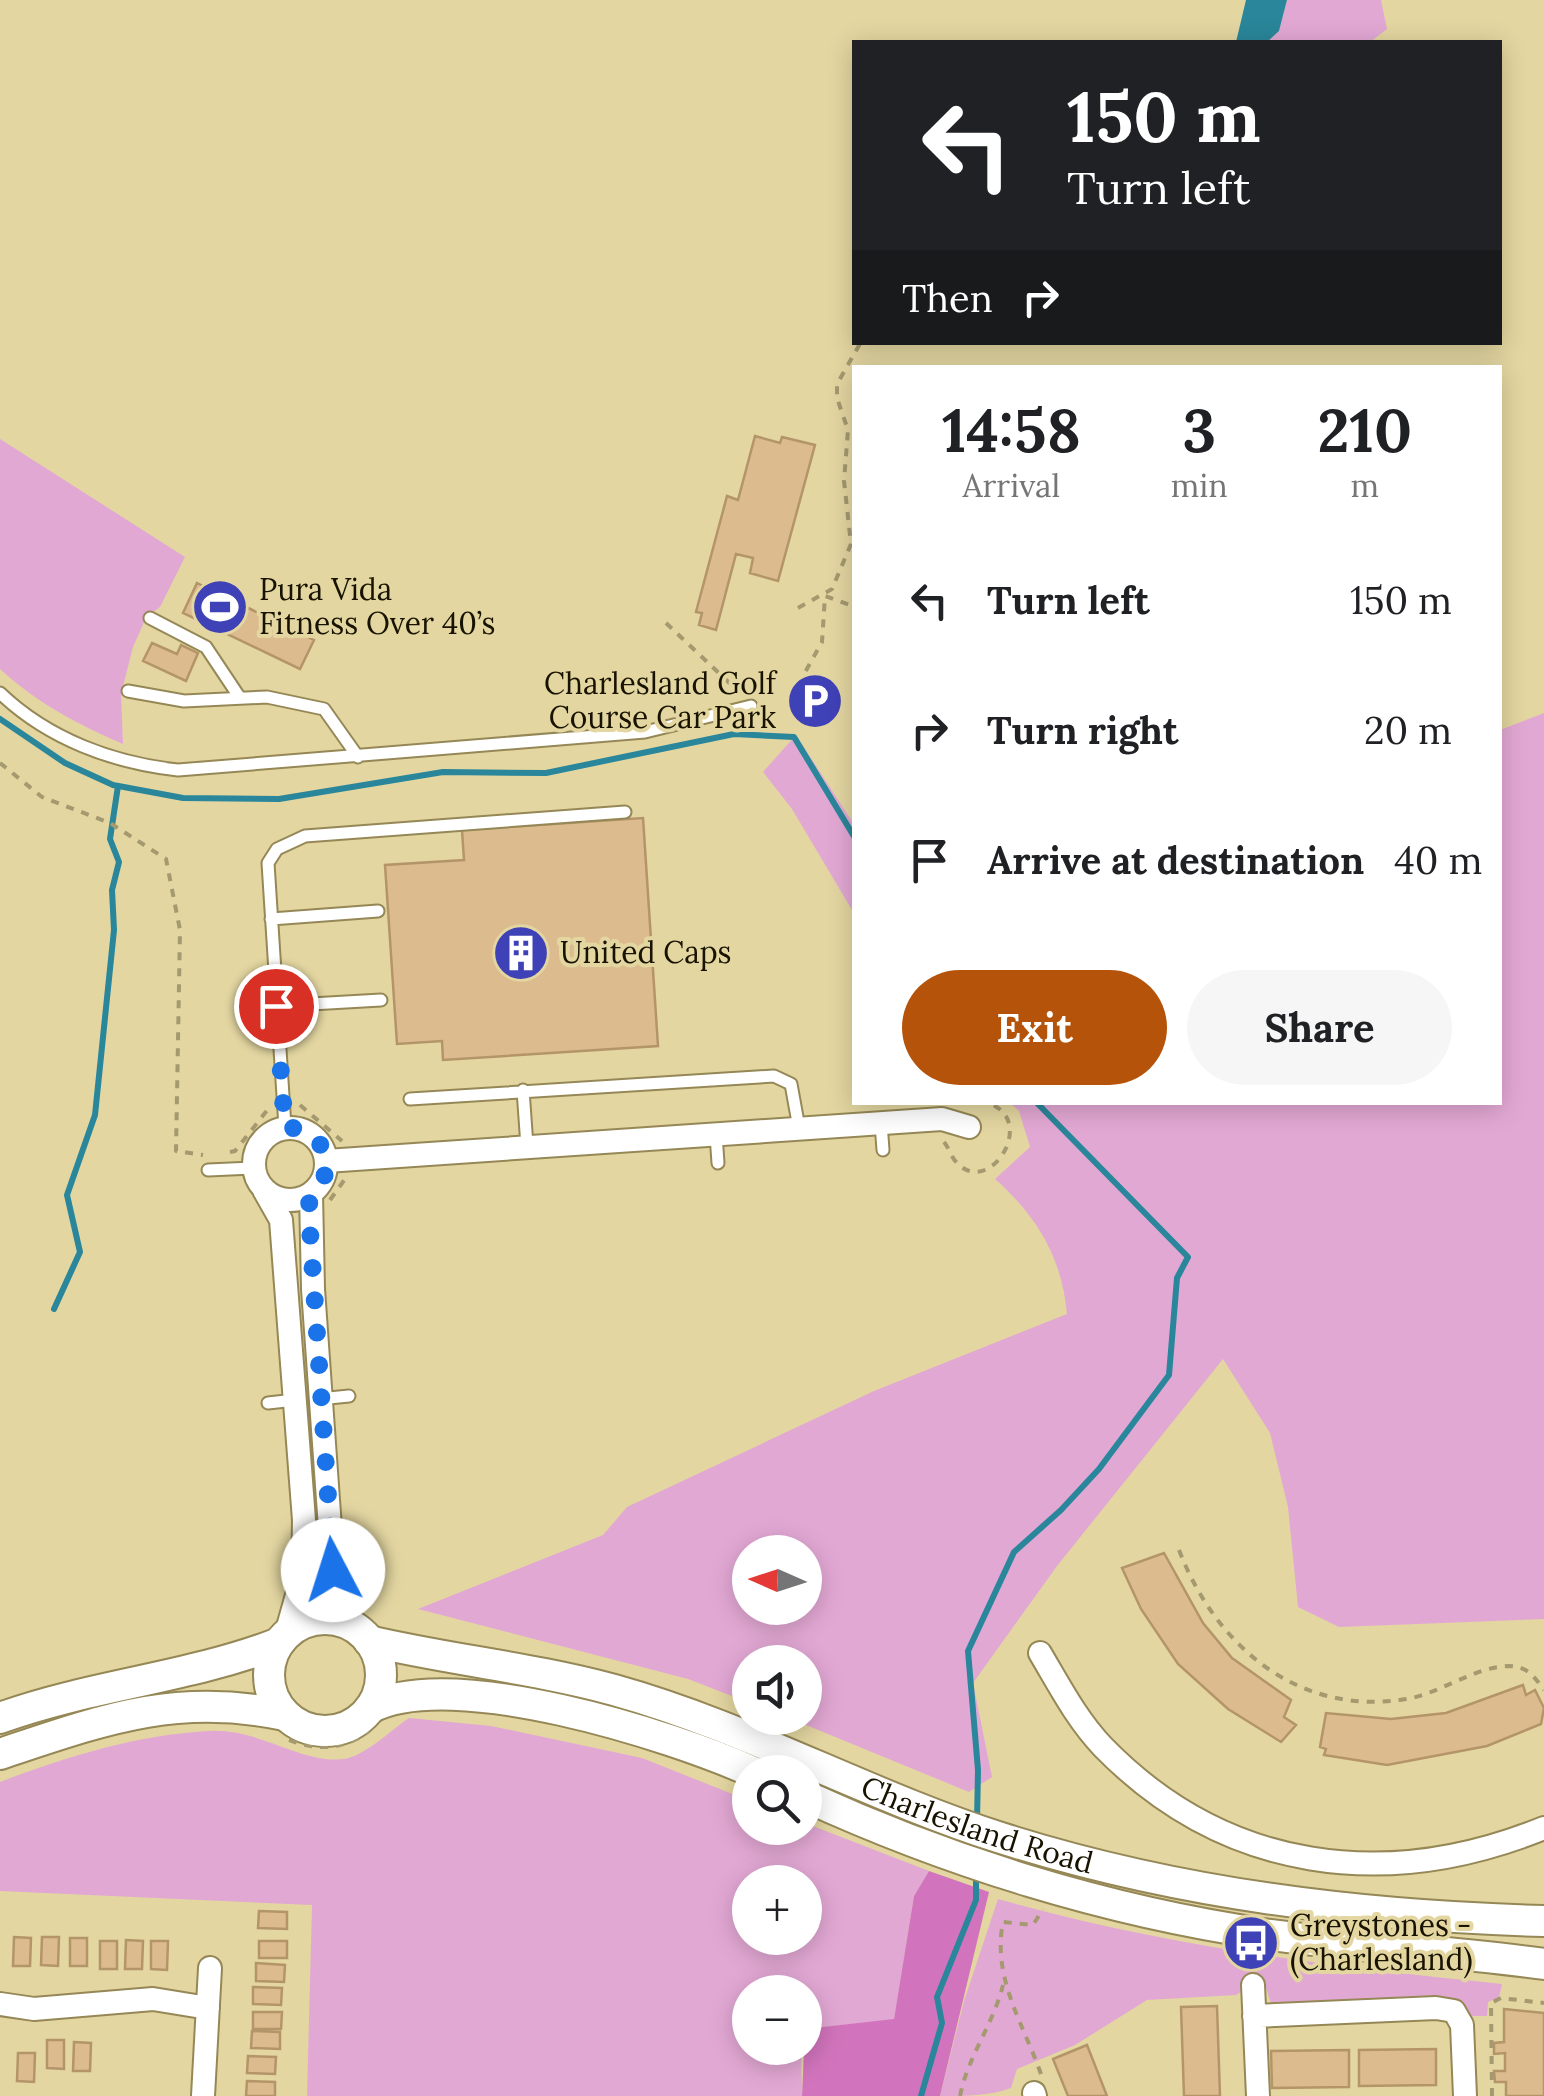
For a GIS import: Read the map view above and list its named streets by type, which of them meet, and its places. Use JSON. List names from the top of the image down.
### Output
{
  "streets": {
    "main road": ["Charlesland Road"]
  },
  "places": {
    "sports": ["Pura Vida Fitness Over 40’s"],
    "parking": ["Charlesland Golf Course Car Park"],
    "building": ["United Caps"],
    "bus stop": ["Greystones - (Charlesland)"]
  },
  "north": "left",
  "page": {
    "turn": ["150 m", "Turn left"],
    "then": "Then",
    "eta": [
      "14:58",
      "Arrival",
      "3",
      "min",
      "210",
      "m"
    ],
    "list": [
      {
        "name": "Turn left",
        "value": "150 m"
      },
      {
        "name": "Turn right",
        "value": "20 m"
      },
      {
        "name": "Arrive at destination",
        "value": "40 m"
      }
    ],
    "buttons": ["Exit", "Share"],
    "map_buttons": ["+", "−"]
  }
}
